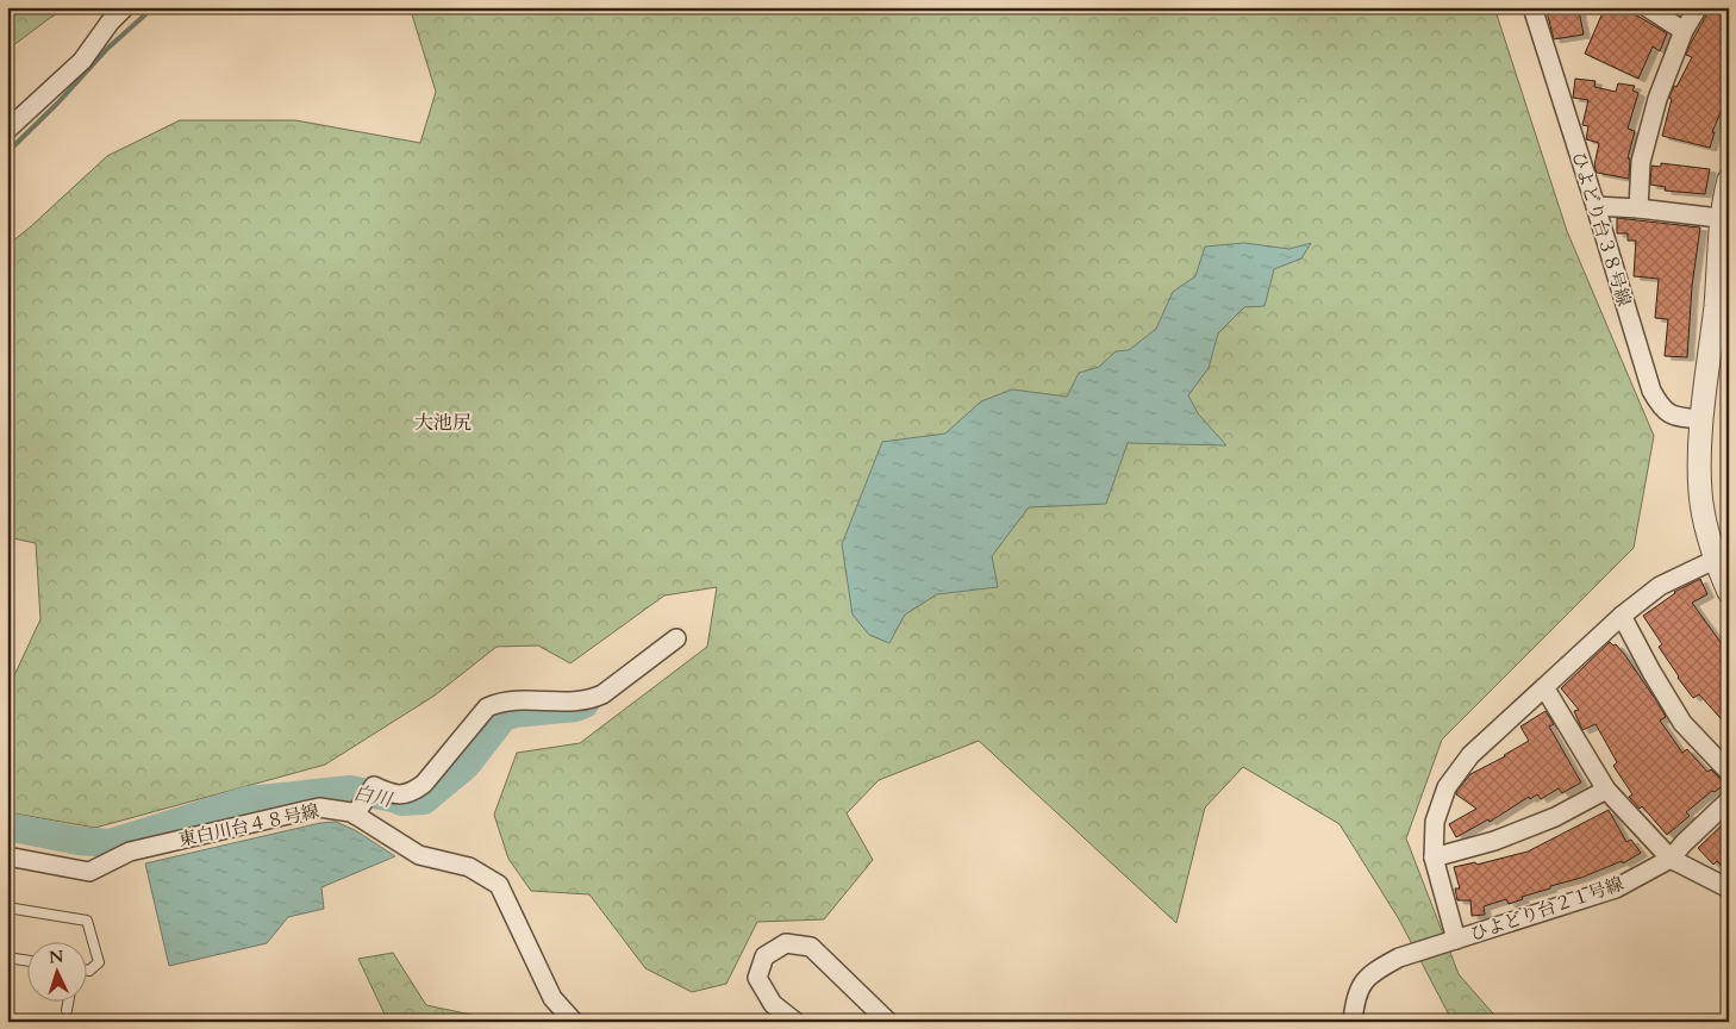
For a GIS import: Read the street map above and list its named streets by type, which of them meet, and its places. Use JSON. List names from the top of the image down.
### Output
{
  "streets": {
    "street": ["ひよどり台３８号線", "東白川台４８号線", "ひよどり台２１号線"]
  },
  "districts": ["大池尻"],
  "water": ["白川"],
  "north": "top"
}
